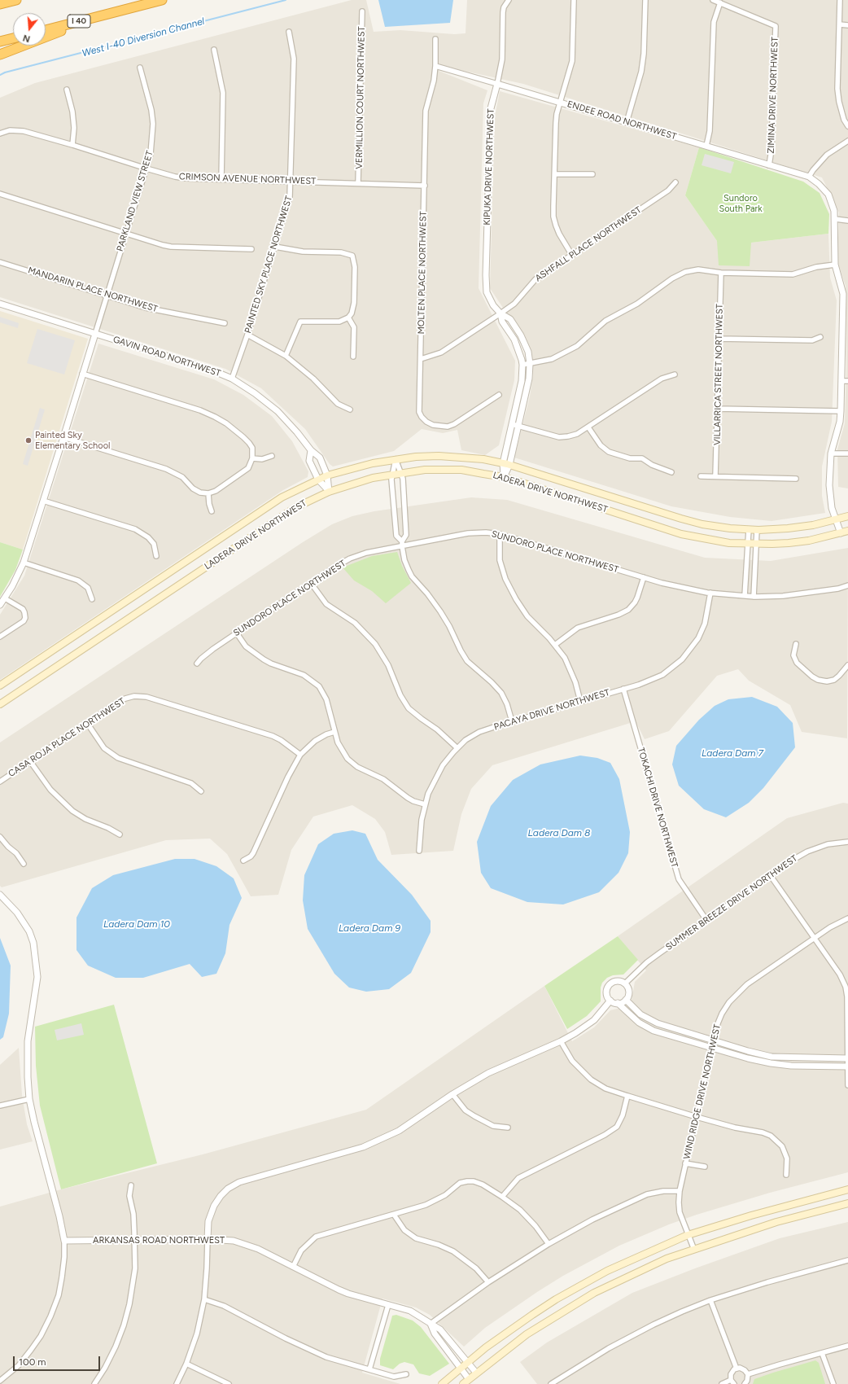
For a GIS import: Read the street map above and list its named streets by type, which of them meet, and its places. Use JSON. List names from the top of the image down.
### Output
{
  "streets": {
    "highway": ["I 40"],
    "main road": ["LADERA DRIVE NORTHWEST"],
    "street": [
      "ZIMINA DRIVE NORTHWEST",
      "VERMILLION COURT NORTHWEST",
      "ENDEE ROAD NORTHWEST",
      "KIPUKA DRIVE NORTHWEST",
      "CRIMSON AVENUE NORTHWEST",
      "PARKLAND VIEW STREET",
      "ASHFALL PLACE NORTHWEST",
      "PAINTED SKY PLACE NORTHWEST",
      "MOLTEN PLACE NORTHWEST",
      "MANDARIN PLACE NORTHWEST",
      "GAVIN ROAD NORTHWEST",
      "VILLARRICA STREET NORTHWEST",
      "SUNDORO PLACE NORTHWEST",
      "PACAYA DRIVE NORTHWEST",
      "CASA ROJA PLACE NORTHWEST",
      "TOKACHI DRIVE NORTHWEST",
      "SUMMER BREEZE DRIVE NORTHWEST",
      "WIND RIDGE DRIVE NORTHWEST",
      "ARKANSAS ROAD NORTHWEST"
    ]
  },
  "crossings": [
    ["ZIMINA DRIVE NORTHWEST", "ENDEE ROAD NORTHWEST"],
    ["VERMILLION COURT NORTHWEST", "CRIMSON AVENUE NORTHWEST"],
    ["ENDEE ROAD NORTHWEST", "KIPUKA DRIVE NORTHWEST"],
    ["ENDEE ROAD NORTHWEST", "MOLTEN PLACE NORTHWEST"],
    ["KIPUKA DRIVE NORTHWEST", "ASHFALL PLACE NORTHWEST"],
    ["KIPUKA DRIVE NORTHWEST", "LADERA DRIVE NORTHWEST"],
    ["CRIMSON AVENUE NORTHWEST", "PARKLAND VIEW STREET"],
    ["CRIMSON AVENUE NORTHWEST", "PAINTED SKY PLACE NORTHWEST"],
    ["CRIMSON AVENUE NORTHWEST", "MOLTEN PLACE NORTHWEST"],
    ["PARKLAND VIEW STREET", "MANDARIN PLACE NORTHWEST"],
    ["PARKLAND VIEW STREET", "GAVIN ROAD NORTHWEST"],
    ["ASHFALL PLACE NORTHWEST", "MOLTEN PLACE NORTHWEST"],
    ["PAINTED SKY PLACE NORTHWEST", "GAVIN ROAD NORTHWEST"],
    ["GAVIN ROAD NORTHWEST", "LADERA DRIVE NORTHWEST"],
    ["SUNDORO PLACE NORTHWEST", "PACAYA DRIVE NORTHWEST"],
    ["PACAYA DRIVE NORTHWEST", "TOKACHI DRIVE NORTHWEST"],
    ["TOKACHI DRIVE NORTHWEST", "SUMMER BREEZE DRIVE NORTHWEST"]
  ],
  "water": [
    "West I-40 Diversion Channel",
    "Ladera Dam 7",
    "Ladera Dam 8",
    "Ladera Dam 10",
    "Ladera Dam 9"
  ],
  "parks": ["Sundoro South Park"],
  "places": ["Painted Sky Elementary School"],
  "scale_bar": "100 m",
  "north": "bottom"
}
